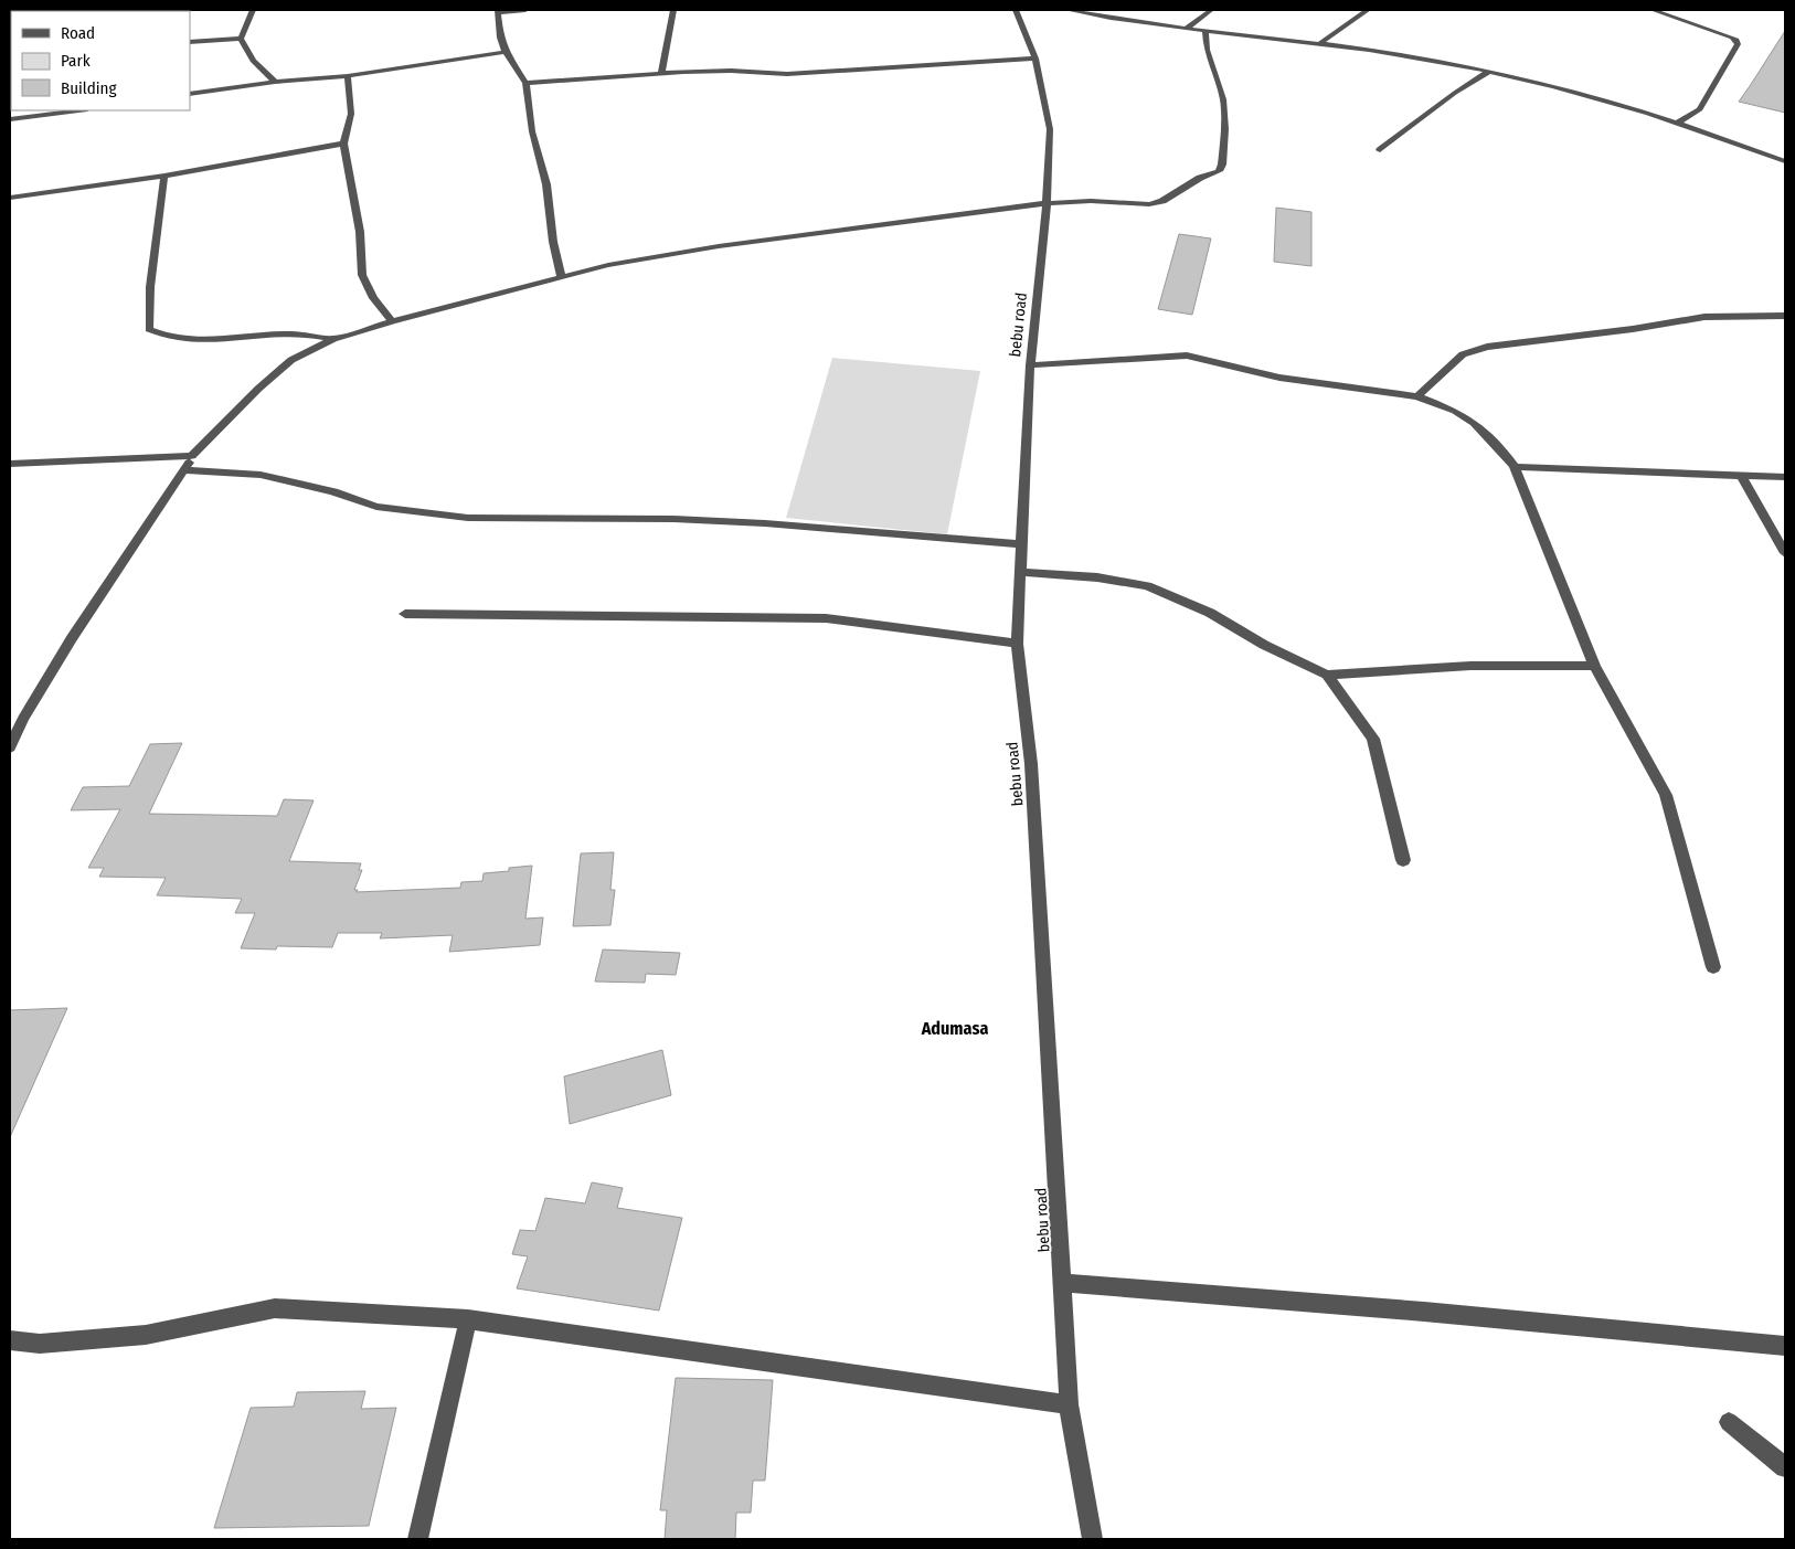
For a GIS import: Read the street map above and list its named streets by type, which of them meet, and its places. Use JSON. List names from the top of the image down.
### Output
{
  "streets": {
    "street": ["bebu road"]
  },
  "districts": ["Adumasa"],
  "legend": ["Road", "Park", "Building"]
}
